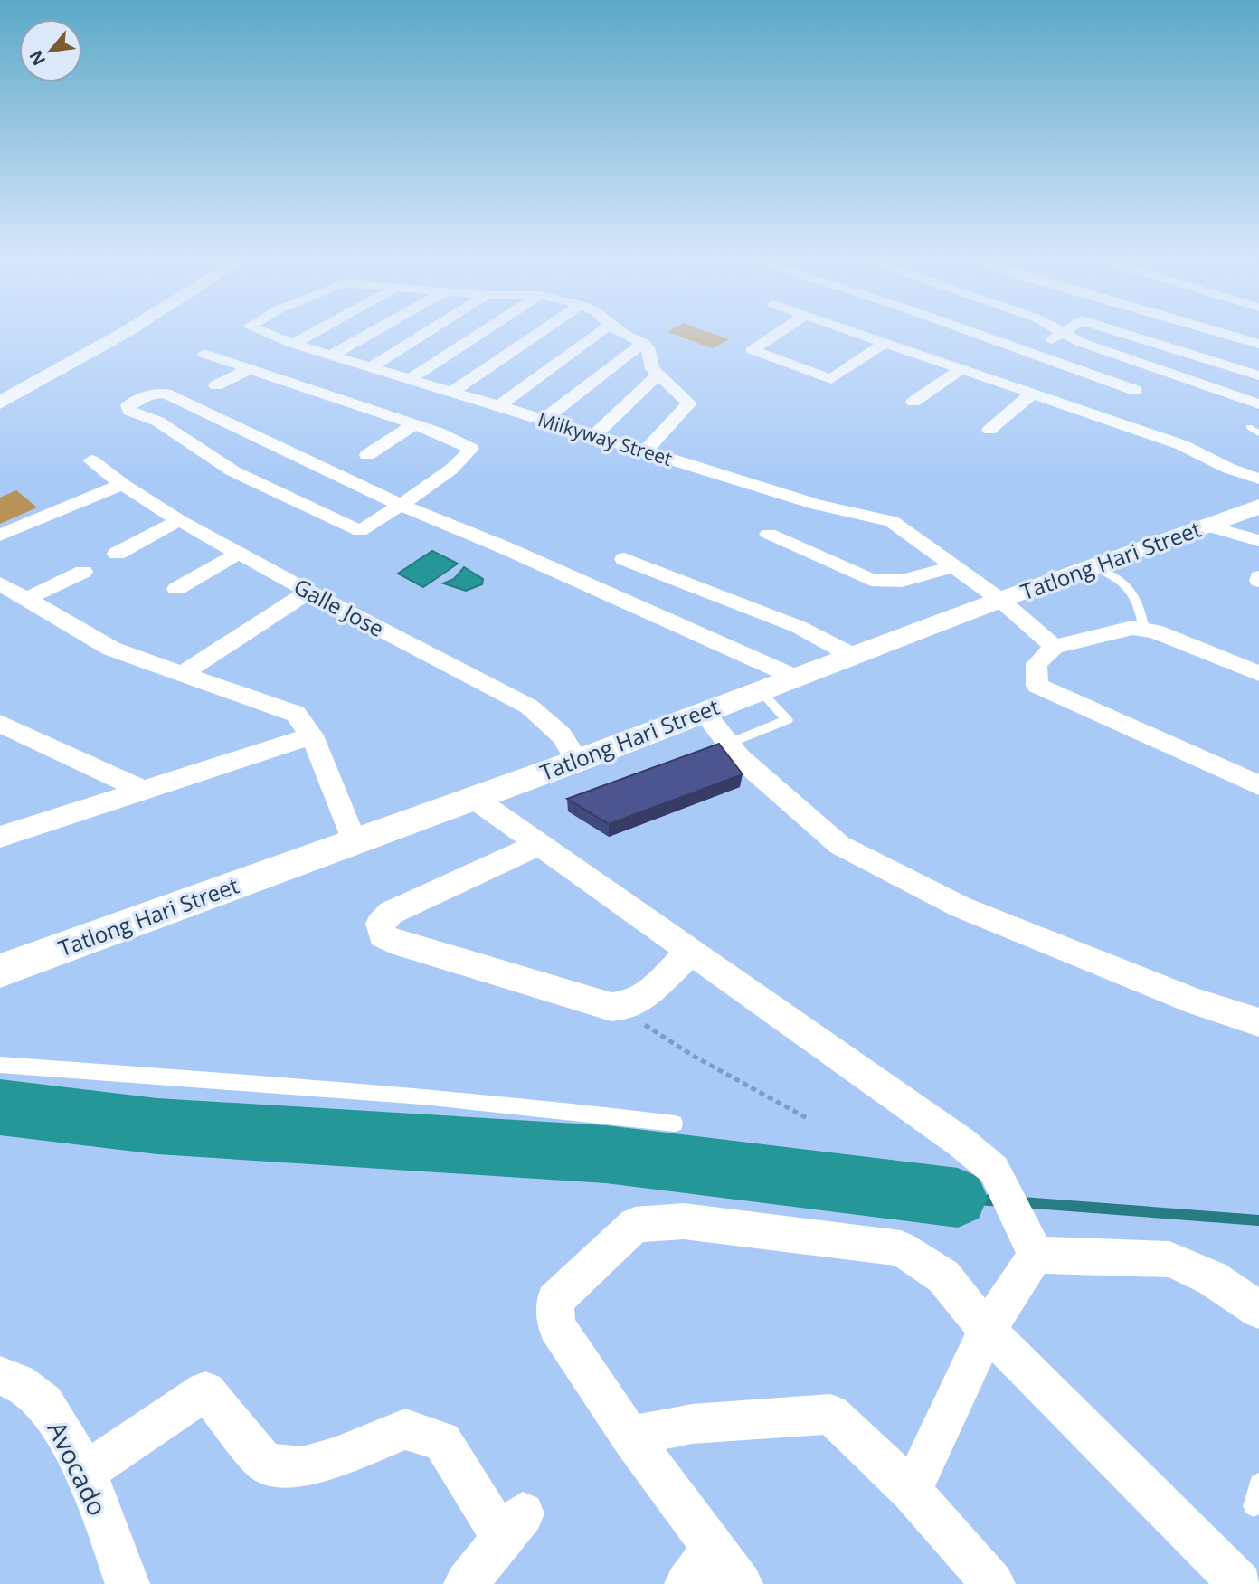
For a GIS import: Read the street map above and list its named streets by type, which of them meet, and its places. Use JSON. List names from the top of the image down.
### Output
{
  "streets": {
    "street": [
      "Milkyway Street",
      "Tatlong Hari Street",
      "Galle Jose",
      "Avocado"
    ]
  },
  "crossings": [
    ["Milkyway Street", "Tatlong Hari Street"],
    ["Tatlong Hari Street", "Galle Jose"]
  ],
  "north": "bottom left"
}
